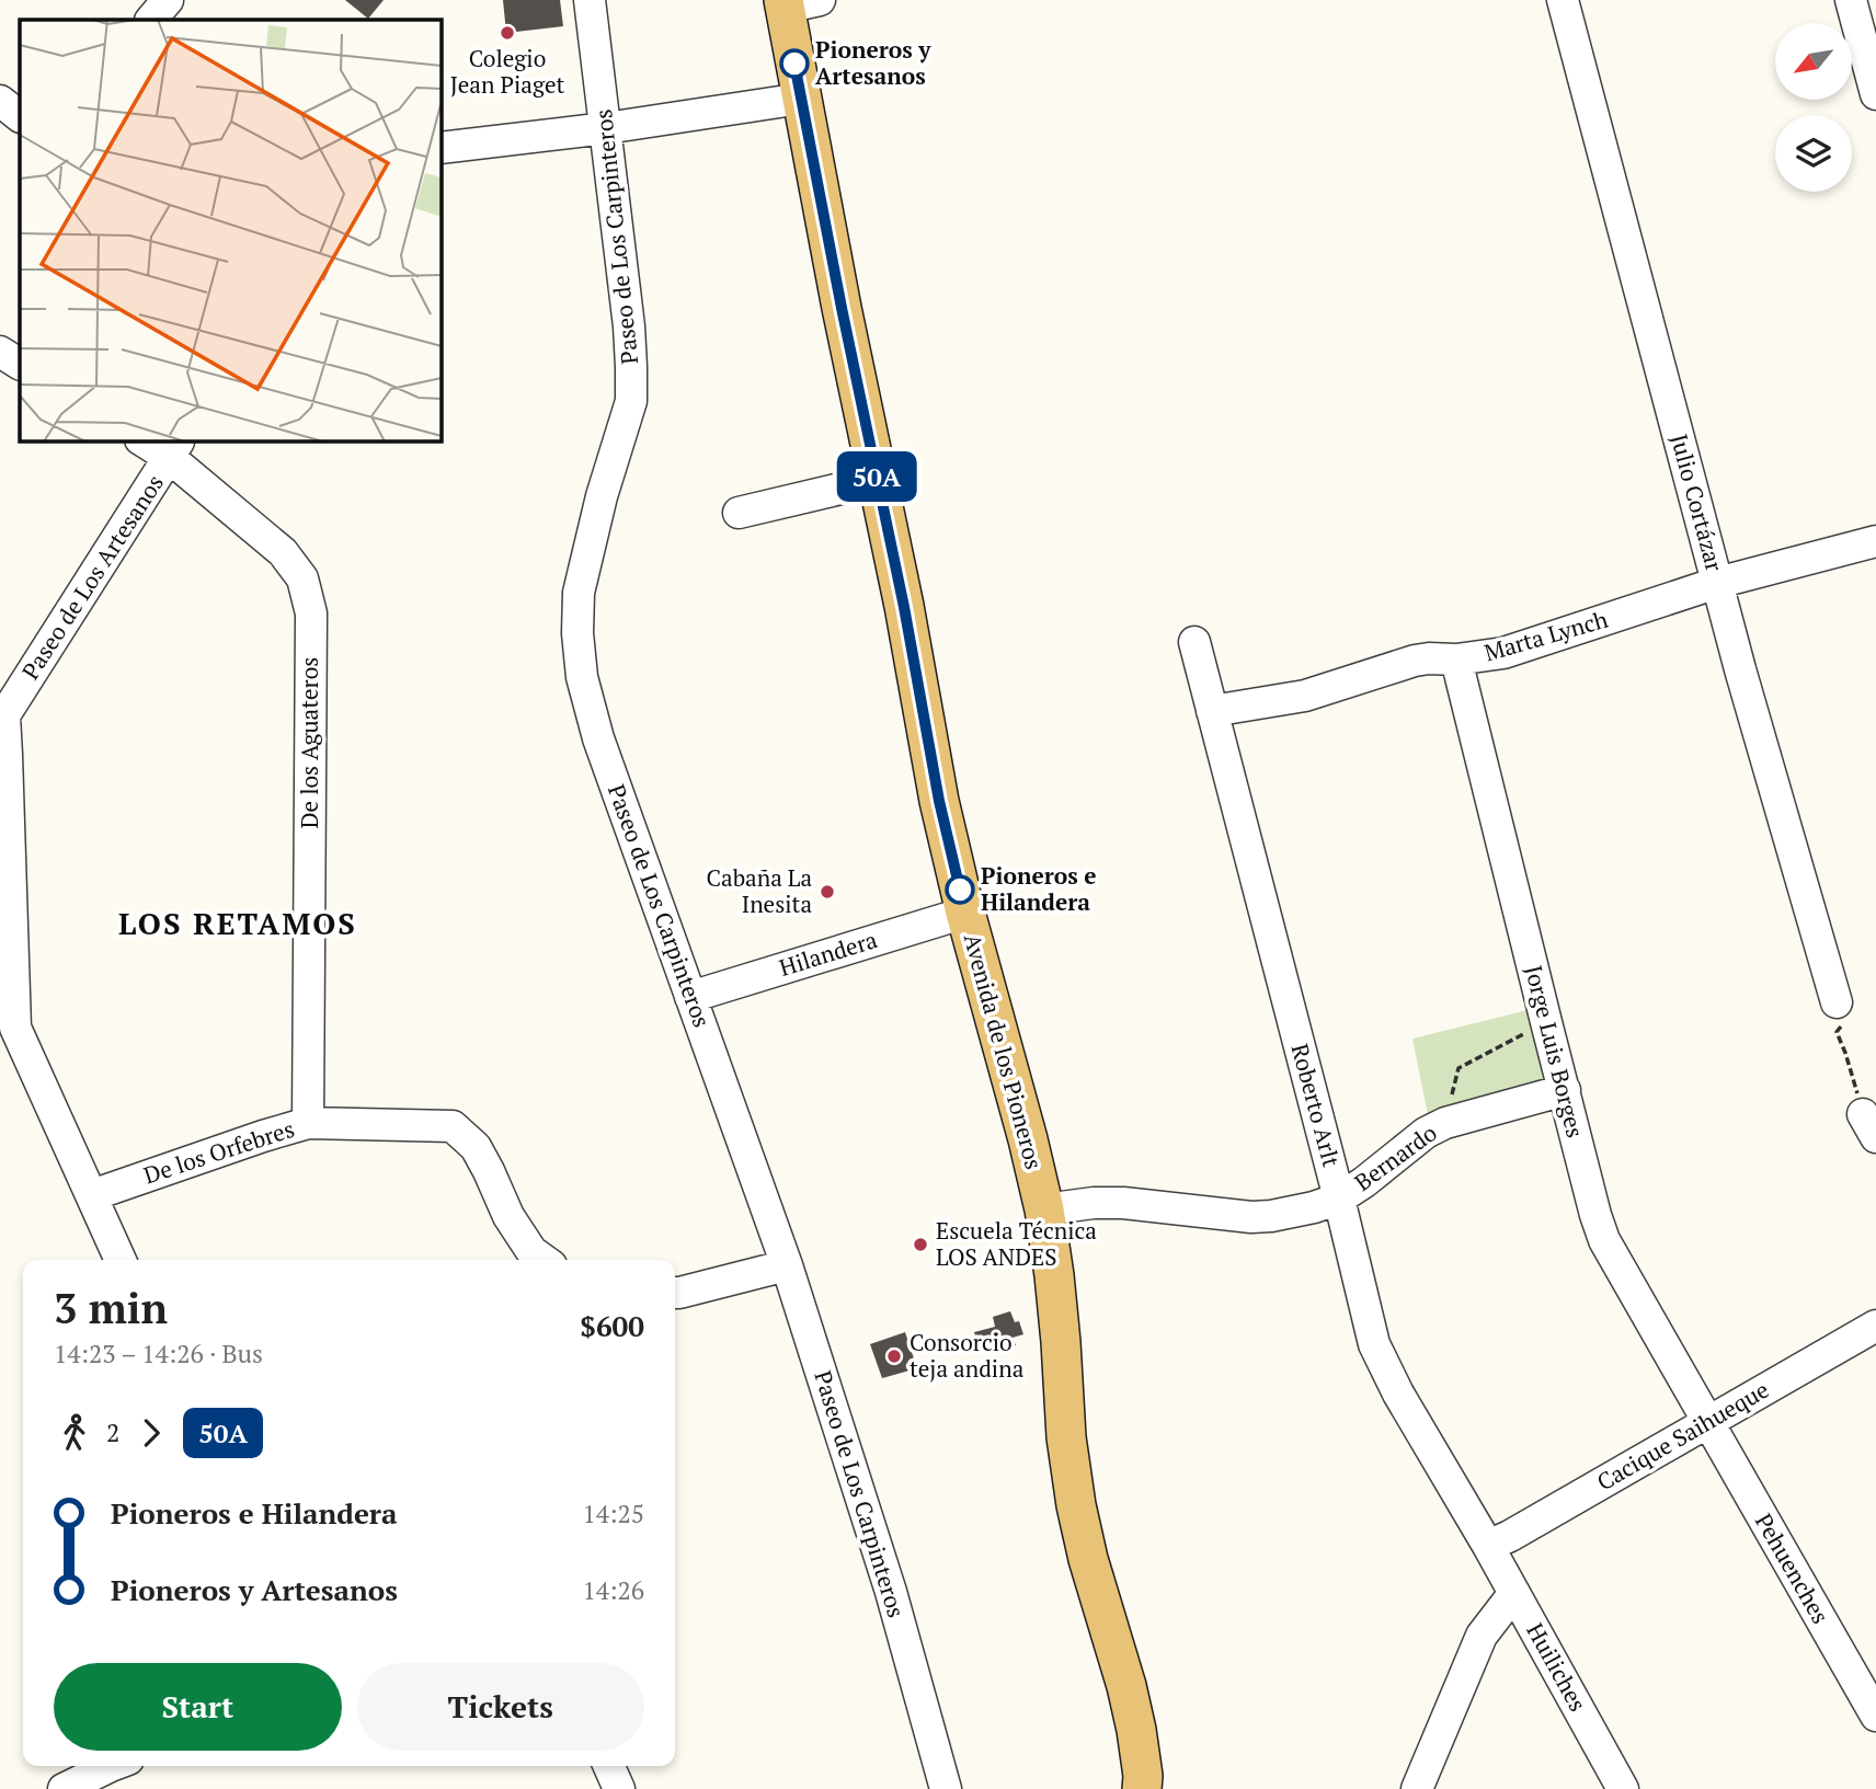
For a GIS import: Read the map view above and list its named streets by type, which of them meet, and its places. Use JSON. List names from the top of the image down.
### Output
{
  "streets": {
    "main road": ["Avenida de los Pioneros"],
    "street": [
      "Paseo de Los Carpinteros",
      "Julio Cortázar",
      "Paseo de Los Artesanos",
      "Marta Lynch",
      "De los Aguateros",
      "Hilandera",
      "Jorge Luis Borges",
      "Roberto Arlt",
      "De los Orfebres",
      "Bernardo",
      "Cacique Saihueque",
      "Pehuenches",
      "Huiliches"
    ]
  },
  "crossings": [
    ["Paseo de Los Carpinteros", "Hilandera"],
    ["Julio Cortázar", "Marta Lynch"],
    ["Paseo de Los Artesanos", "De los Aguateros"],
    ["Marta Lynch", "Jorge Luis Borges"],
    ["Marta Lynch", "Roberto Arlt"],
    ["De los Aguateros", "De los Orfebres"],
    ["Hilandera", "Avenida de los Pioneros"],
    ["Avenida de los Pioneros", "Bernardo"],
    ["Jorge Luis Borges", "Bernardo"],
    ["Jorge Luis Borges", "Cacique Saihueque"],
    ["Jorge Luis Borges", "Pehuenches"],
    ["Roberto Arlt", "Bernardo"],
    ["Roberto Arlt", "Cacique Saihueque"],
    ["Roberto Arlt", "Huiliches"],
    ["Cacique Saihueque", "Pehuenches"],
    ["Cacique Saihueque", "Huiliches"]
  ],
  "districts": ["LOS RETAMOS"],
  "places": [
    "Colegio Jean Piaget",
    "Pioneros y Artesanos",
    "Pioneros e Hilandera",
    "Cabaña La Inesita",
    "Escuela Técnica LOS ANDES",
    "Consorcio teja andina"
  ],
  "lines": ["bus line 50A"],
  "north": "bottom left",
  "page": {
    "on_map": "50A",
    "heading": ["3 min", "14:23 – 14:26 · Bus", "$600"],
    "legs": ["2", "50A"],
    "list": [
      {
        "name": "Pioneros e Hilandera",
        "value": "14:25"
      },
      {
        "name": "Pioneros y Artesanos",
        "value": "14:26"
      }
    ],
    "buttons": ["Start", "Tickets"]
  }
}
